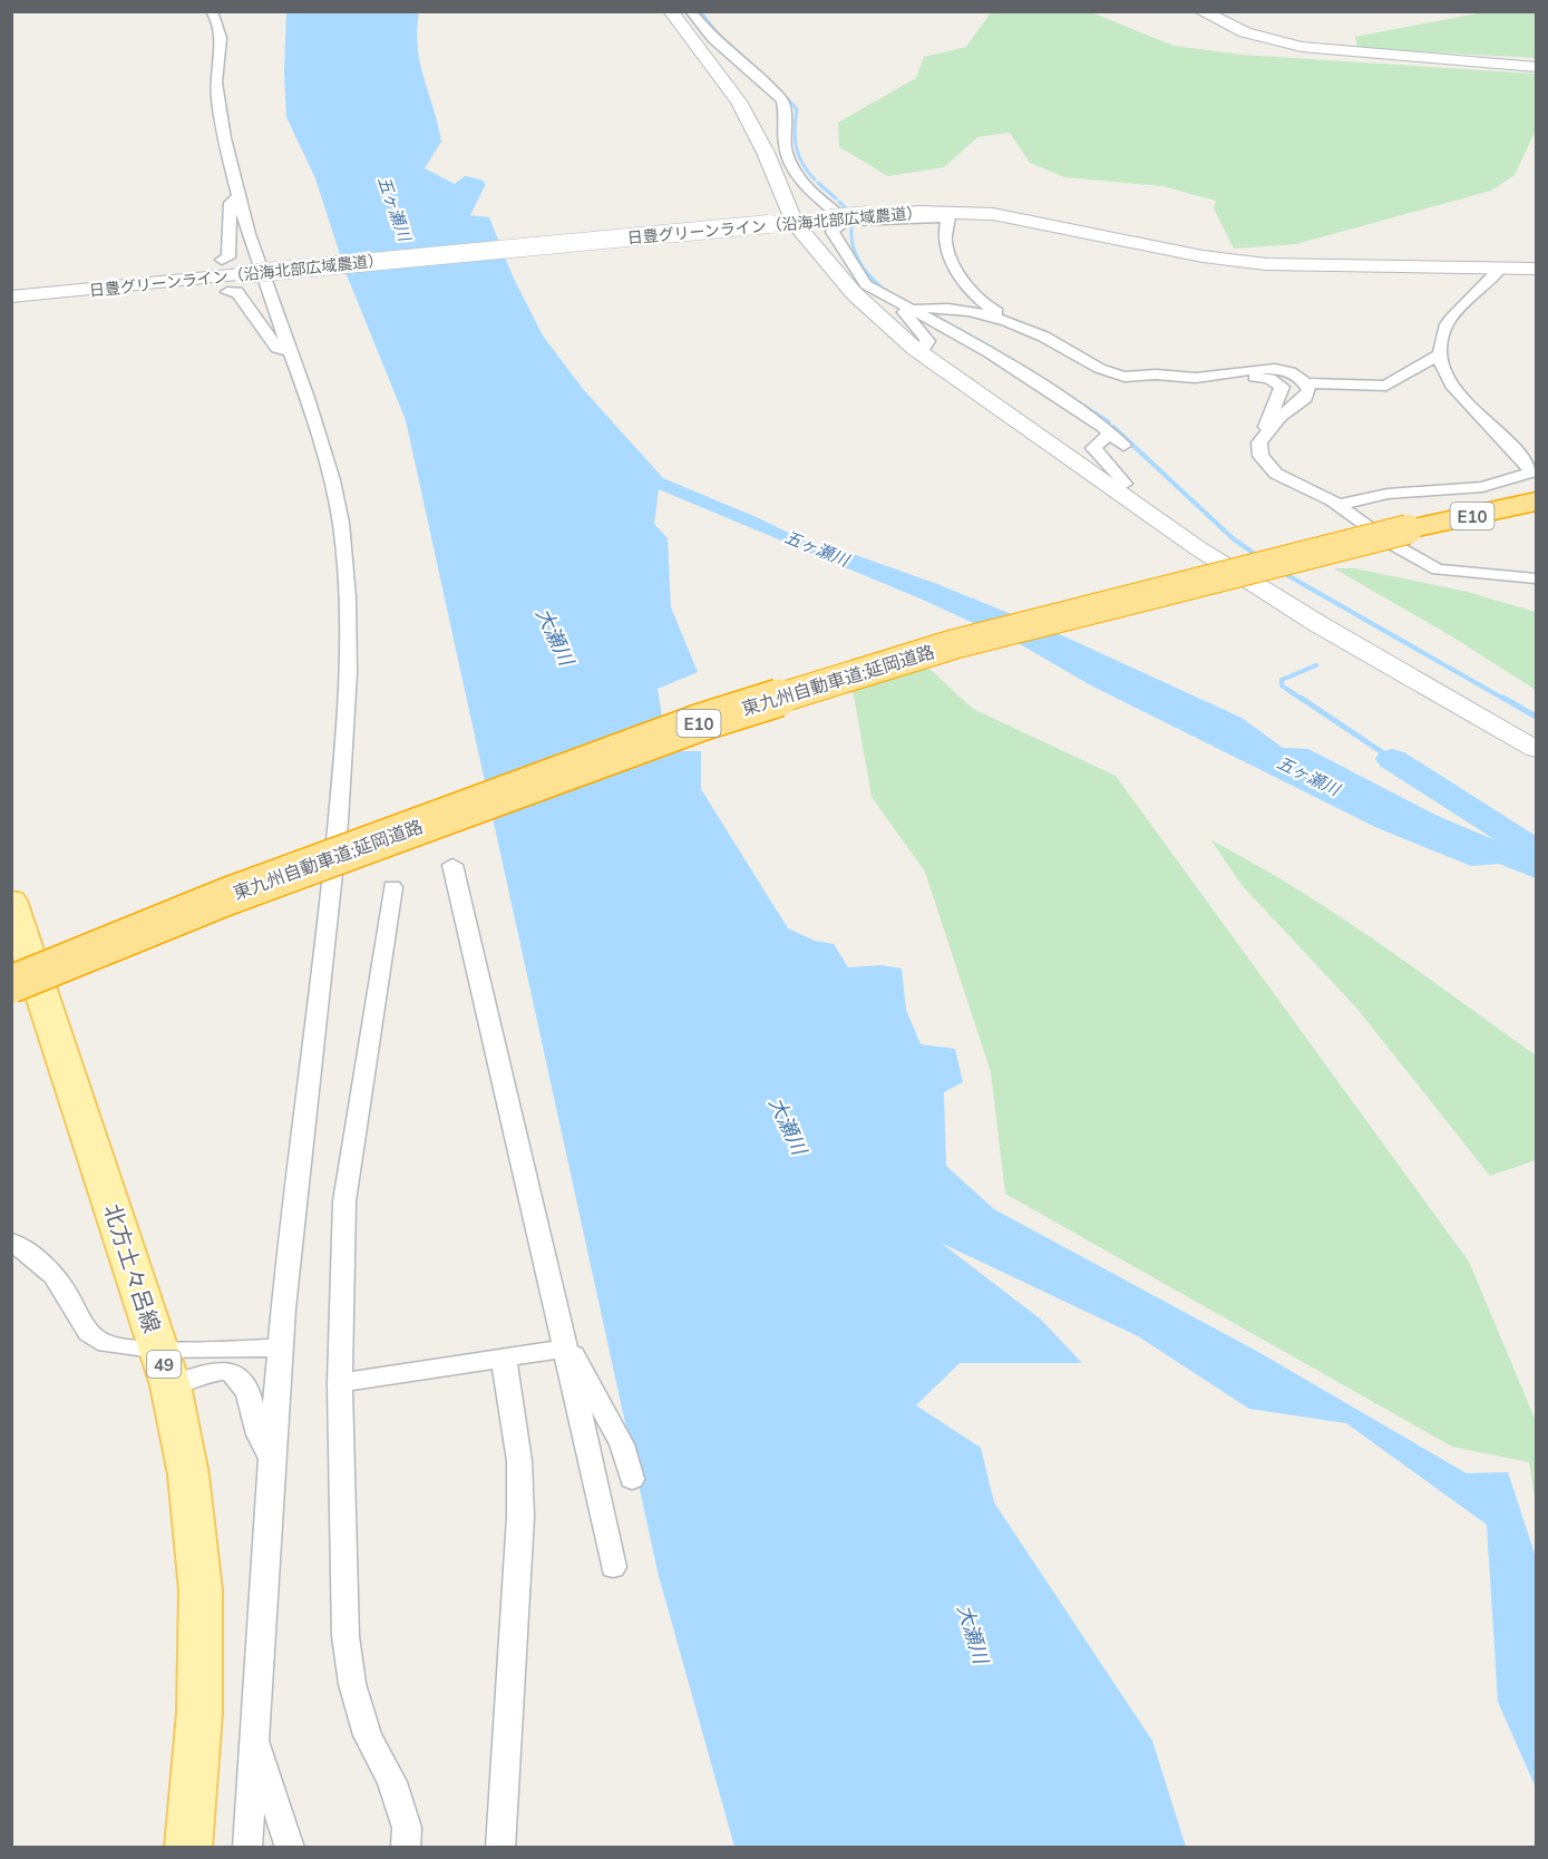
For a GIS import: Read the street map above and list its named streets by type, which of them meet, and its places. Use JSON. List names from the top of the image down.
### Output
{
  "streets": {
    "highway": ["E10", "東九州自動車道;延岡道路"],
    "main road": ["北方土々呂線", "49"],
    "street": ["日豊グリーンライン（沿海北部広域農道）"]
  },
  "water": ["五ヶ瀬川", "大瀬川"]
}
